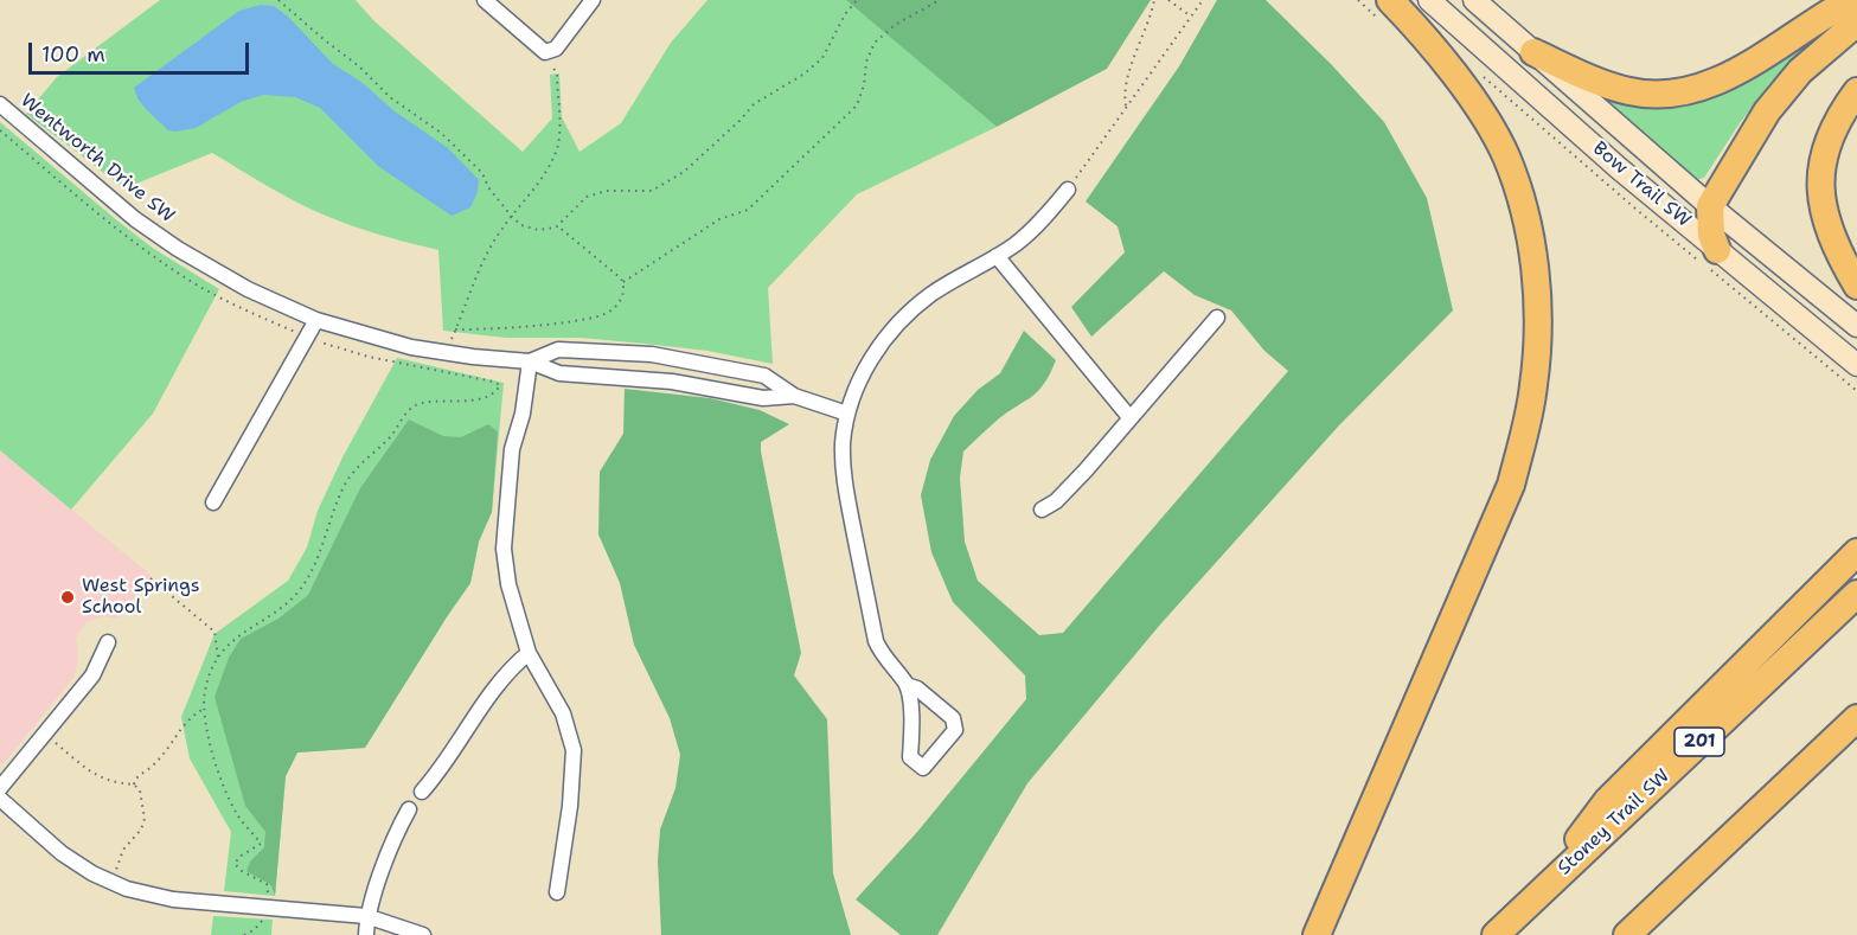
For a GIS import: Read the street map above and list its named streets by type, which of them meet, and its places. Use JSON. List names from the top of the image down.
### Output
{
  "streets": {
    "highway": ["201", "Stoney Trail SW"],
    "main road": ["Bow Trail SW"],
    "street": ["Wentworth Drive SW"]
  },
  "places": ["West Springs School"],
  "scale_bar": "100 m"
}
